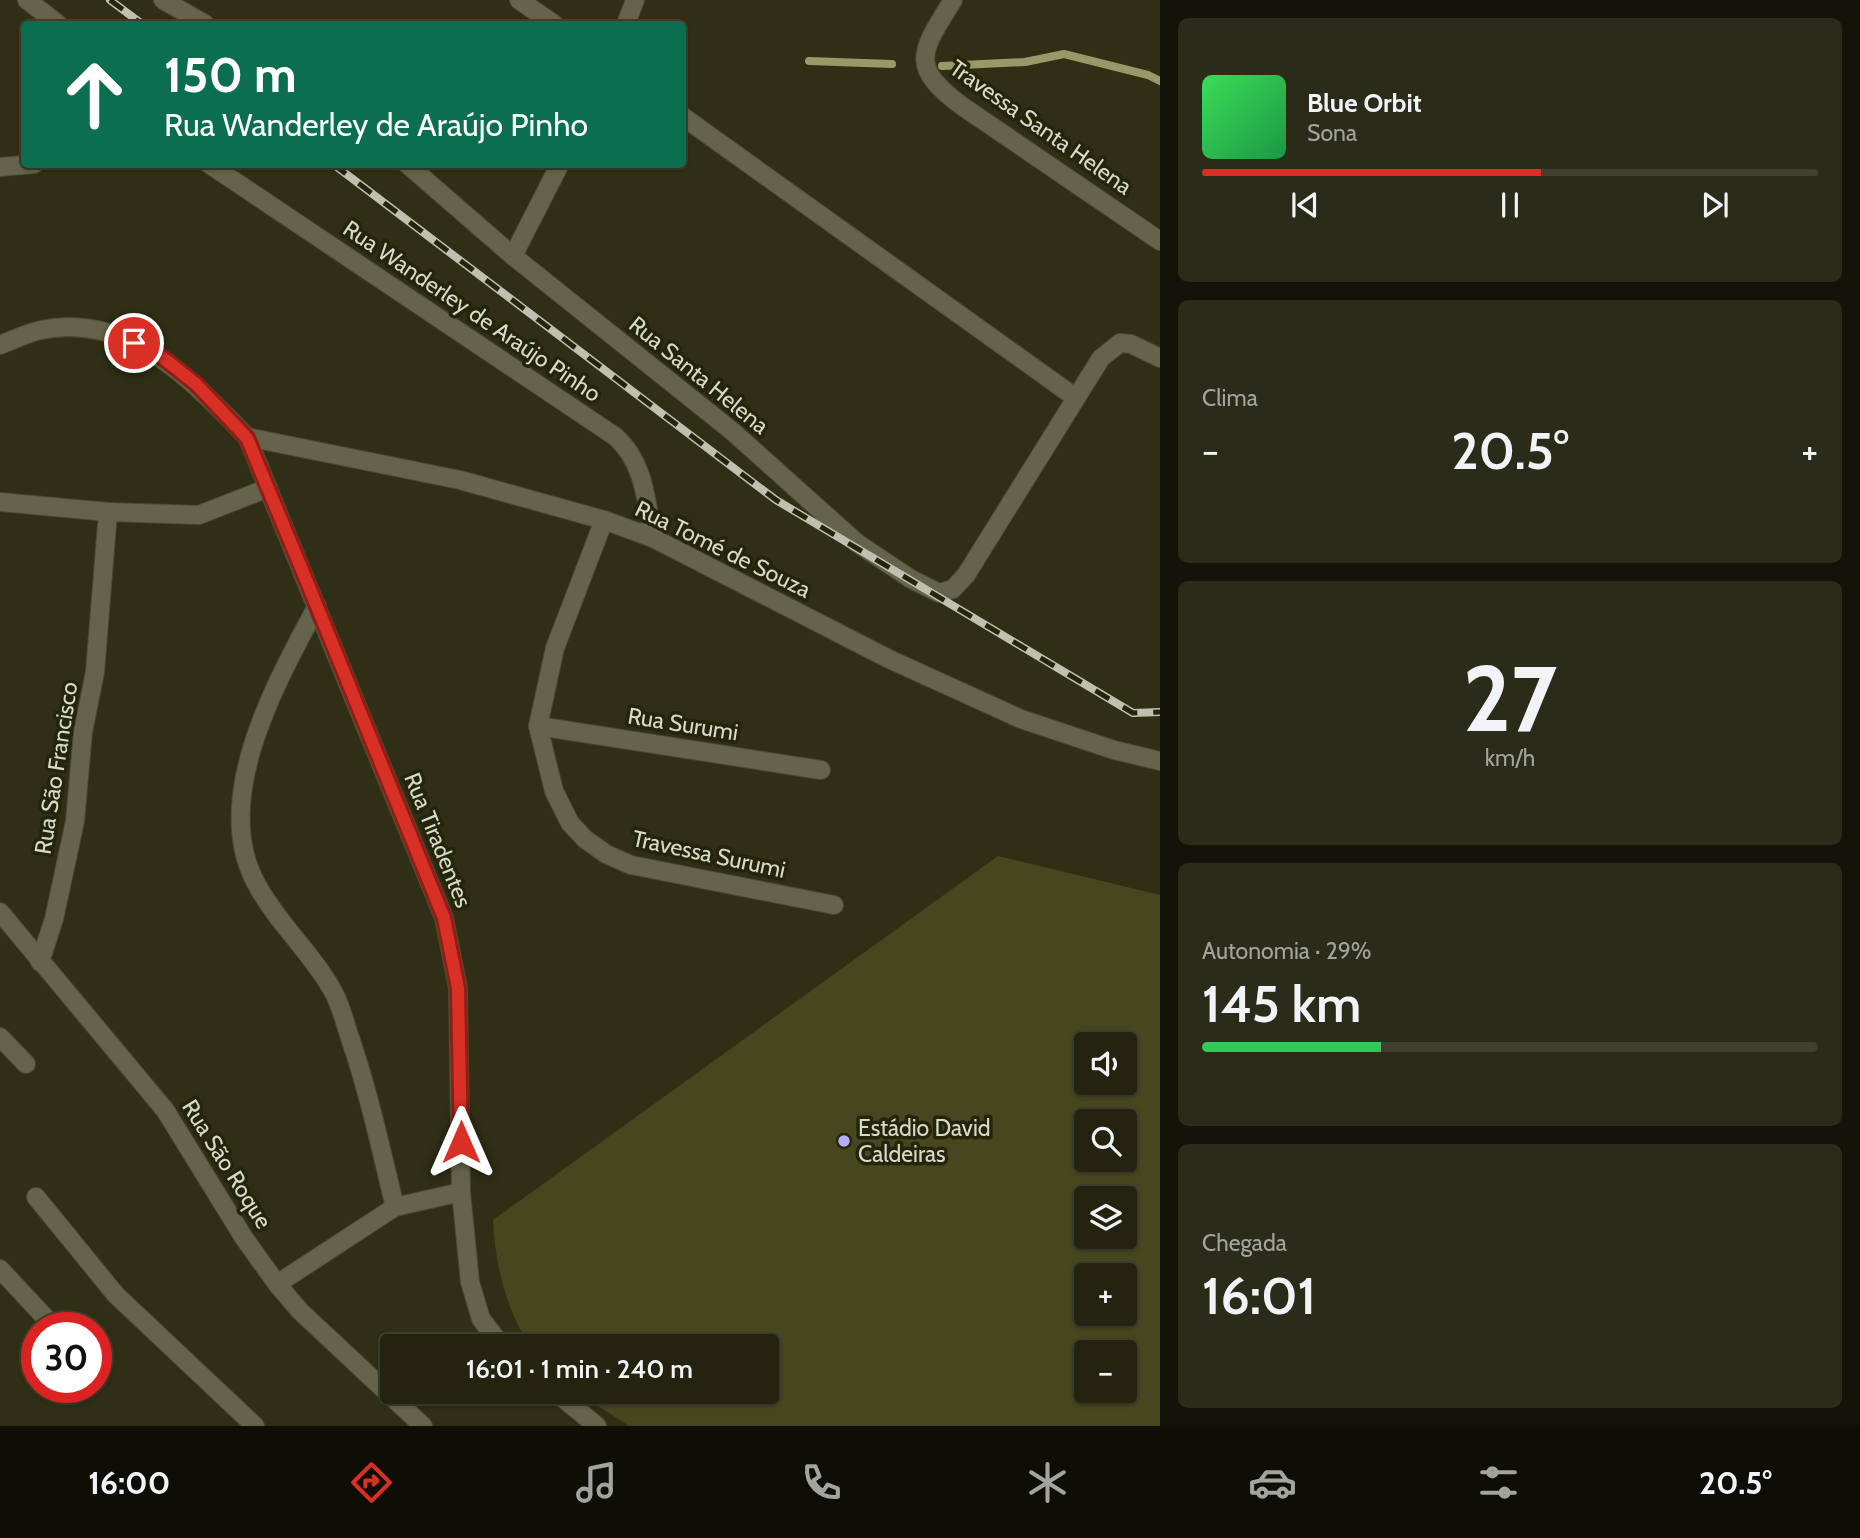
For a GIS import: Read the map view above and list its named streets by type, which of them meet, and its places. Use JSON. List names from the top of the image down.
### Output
{
  "streets": {
    "street": [
      "Travessa Santa Helena",
      "Rua Wanderley de Araújo Pinho",
      "Rua Santa Helena",
      "Rua Tomé de Souza",
      "Rua Surumi",
      "Rua São Francisco",
      "Rua Tiradentes",
      "Travessa Surumi",
      "Rua São Roque"
    ]
  },
  "crossings": [
    ["Rua Wanderley de Araújo Pinho", "Rua Tomé de Souza"],
    ["Rua Tomé de Souza", "Travessa Surumi"],
    ["Rua Surumi", "Travessa Surumi"],
    ["Rua São Francisco", "Rua São Roque"]
  ],
  "places": ["Estádio David Caldeiras"],
  "page": {
    "turn": ["150 m", "Rua Wanderley de Araújo Pinho"],
    "song": ["Blue Orbit", "Sona"],
    "tile": [
      "Clima",
      ["27", "km/h"],
      ["Autonomia · 29%", "145 km"],
      ["Chegada", "16:01"]
    ],
    "heat": ["−", "20.5°", "+"],
    "map_buttons": ["+", "−"],
    "limit": "30",
    "trip": "16:01 · 1 min · 240 m",
    "tabs": ["16:00", "20.5°"]
  }
}
